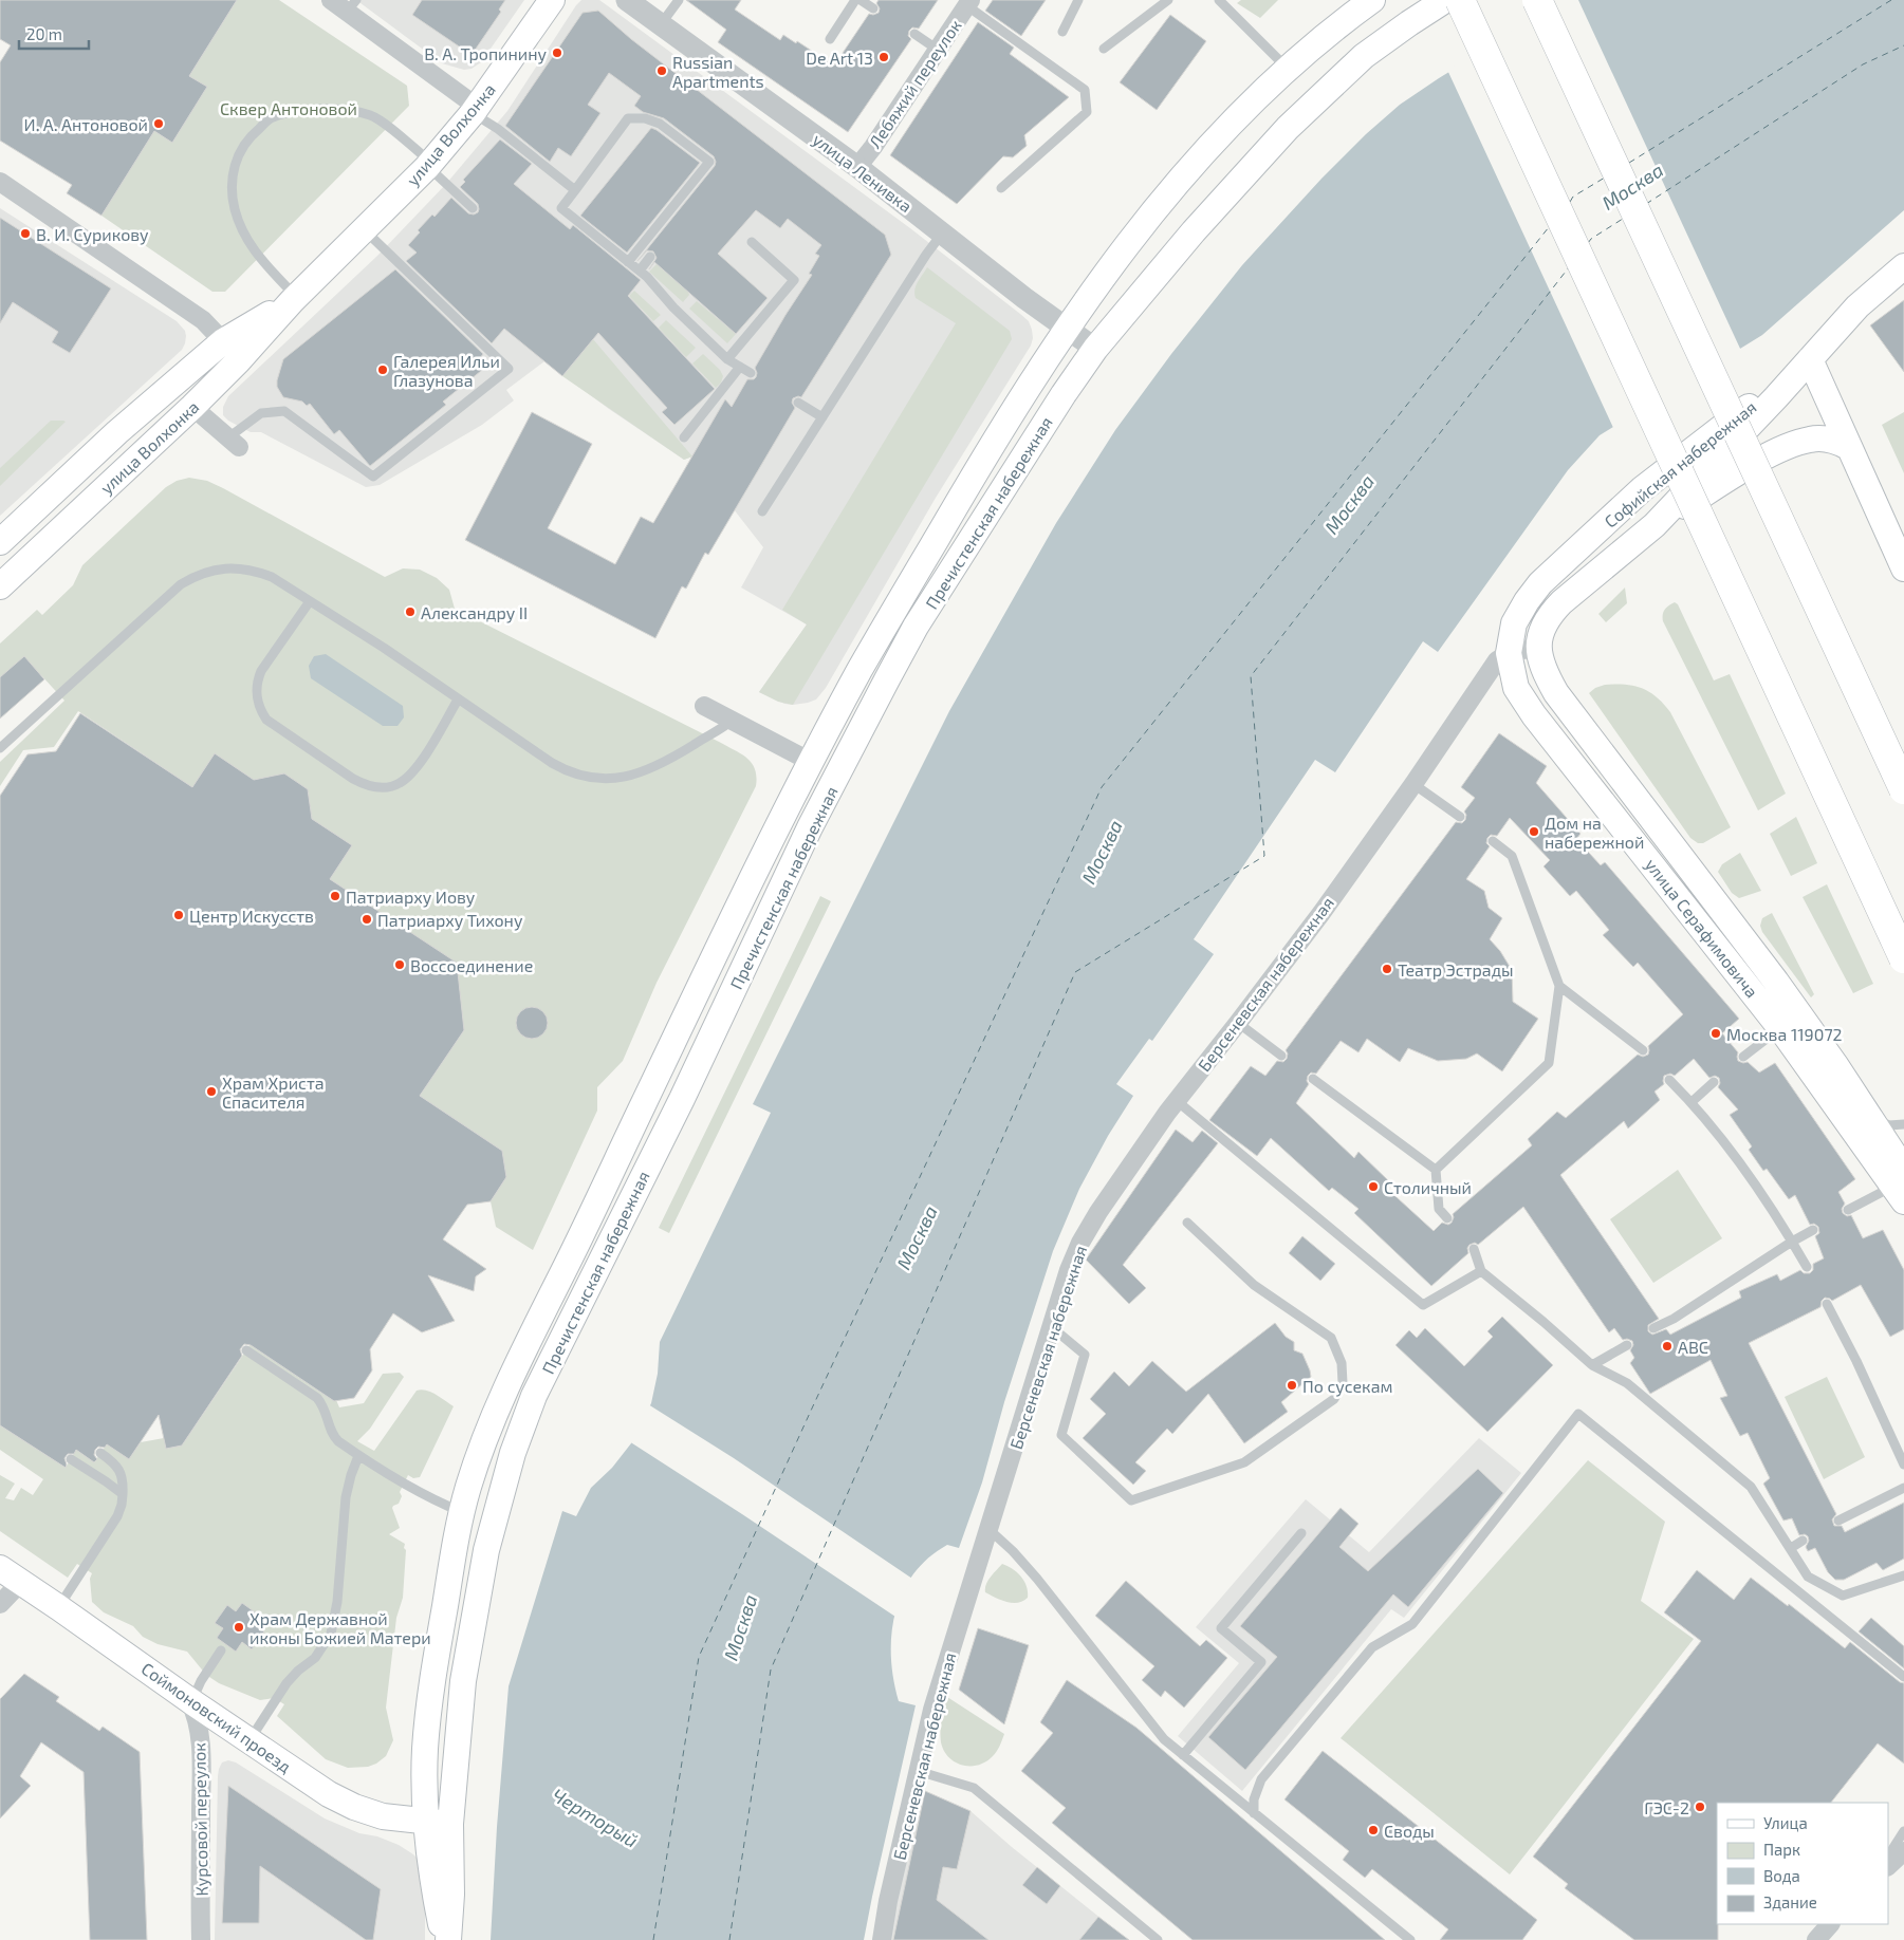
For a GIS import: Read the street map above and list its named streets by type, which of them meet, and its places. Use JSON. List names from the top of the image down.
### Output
{
  "streets": {
    "main road": [
      "улица Волхонка",
      "Софийская набережная",
      "Пречистенская набережная",
      "улица Серафимовича",
      "Соймоновский проезд"
    ],
    "street": [
      "Лебяжий переулок",
      "улица Ленивка",
      "Берсеневская набережная",
      "Курсовой переулок"
    ]
  },
  "crossings": [
    ["Лебяжий переулок", "улица Ленивка"],
    ["улица Ленивка", "Пречистенская набережная"],
    ["Софийская набережная", "улица Серафимовича"],
    ["Софийская набережная", "Берсеневская набережная"],
    ["Пречистенская набережная", "Соймоновский проезд"],
    ["улица Серафимовича", "Берсеневская набережная"],
    ["Соймоновский проезд", "Курсовой переулок"]
  ],
  "water": ["Москва", "Черторый"],
  "parks": ["Сквер Антоновой"],
  "places": [
    "В. А. Тропинину",
    "De Art 13",
    "Russian Apartments",
    "И. А. Антоновой",
    "В. И. Сурикову",
    "Галерея Ильи Глазунова",
    "Александру II",
    "Дом на набережной",
    "Патриарху Иову",
    "Центр Искусств",
    "Патриарху Тихону",
    "Воссоединение",
    "Театр Эстрады",
    "Москва 119072",
    "Храм Христа Спасителя",
    "Столичный",
    "ABC",
    "По сусекам",
    "Храм Державной иконы Божией Матери",
    "ГЭС-2",
    "Своды"
  ],
  "legend": [
    "Улица",
    "Парк",
    "Вода",
    "Здание"
  ],
  "scale_bar": "20 m"
}
